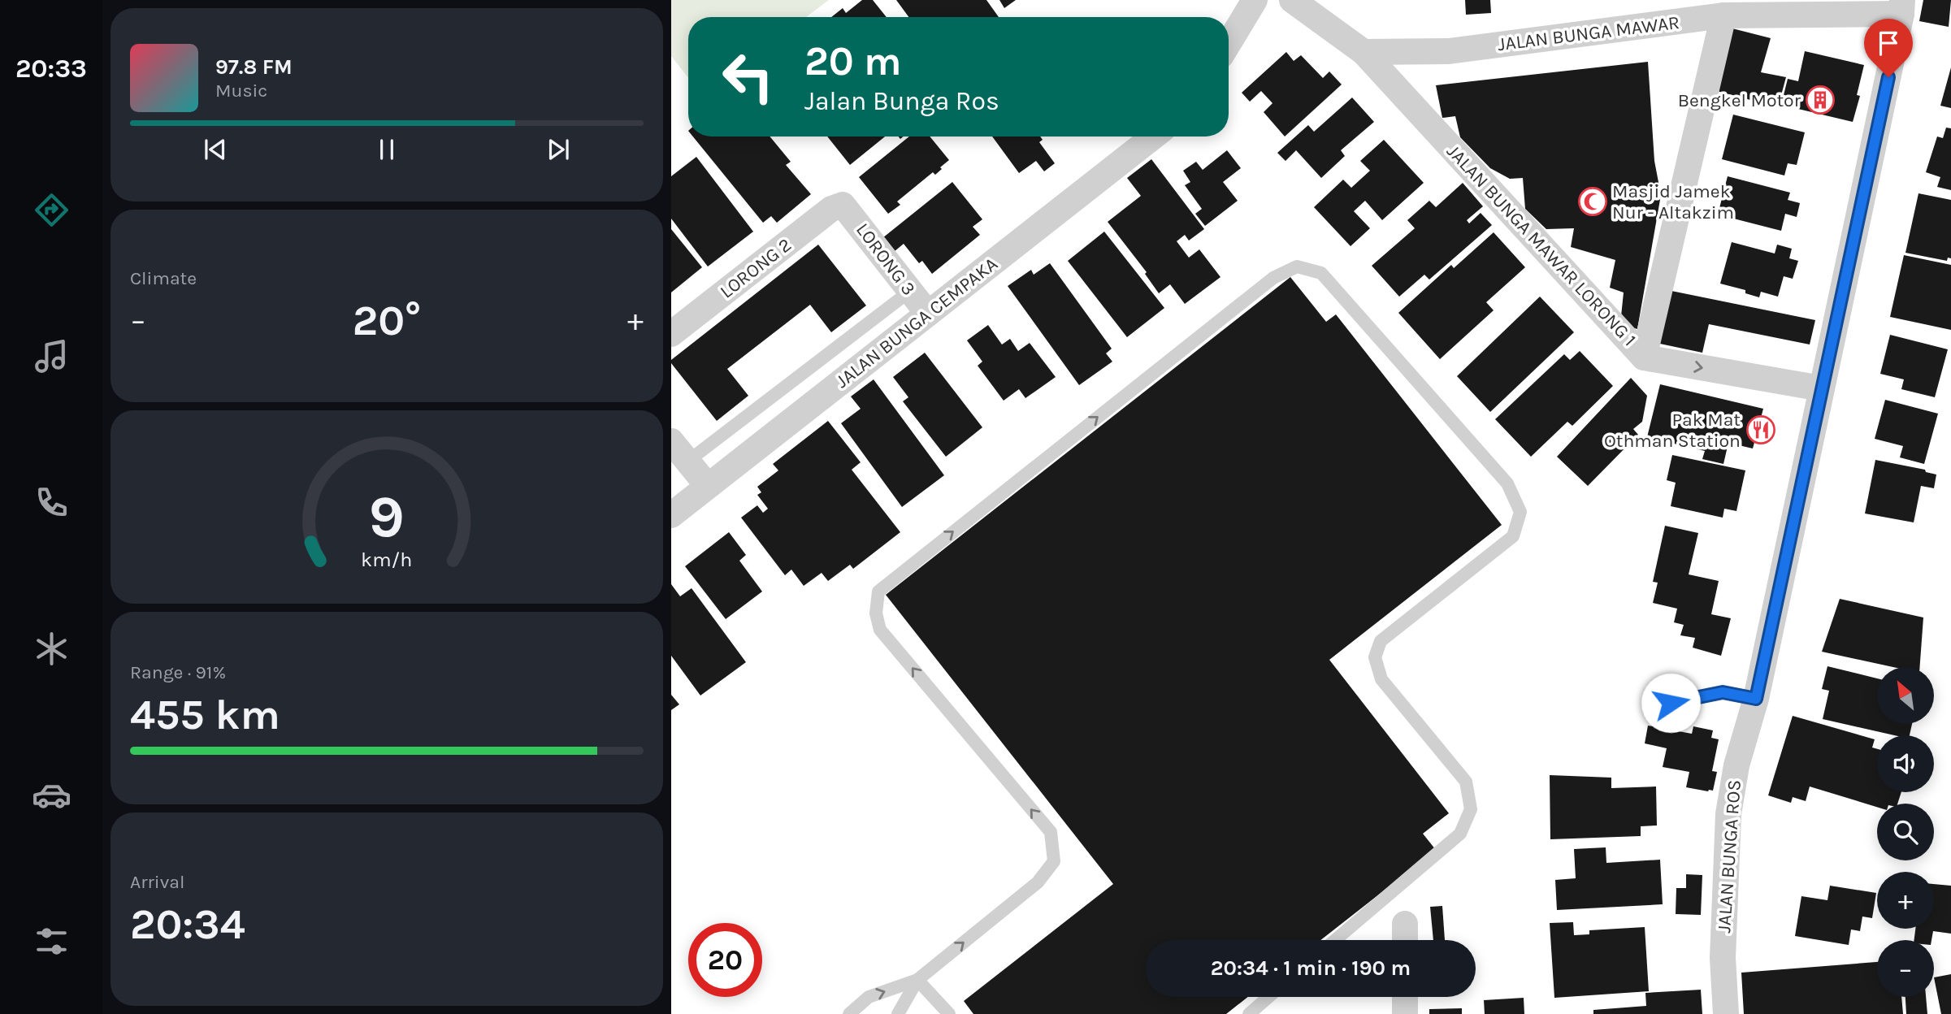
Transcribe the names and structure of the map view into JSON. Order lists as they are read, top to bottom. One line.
{"streets":{"street":["JALAN BUNGA MAWAR","JALAN BUNGA MAWAR LORONG 1","LORONG 3","LORONG 2","JALAN BUNGA CEMPAKA","JALAN BUNGA ROS"]},"crossings":[["JALAN BUNGA MAWAR","JALAN BUNGA MAWAR LORONG 1"],["JALAN BUNGA MAWAR","JALAN BUNGA ROS"],["JALAN BUNGA MAWAR LORONG 1","JALAN BUNGA ROS"],["LORONG 3","LORONG 2"],["LORONG 3","JALAN BUNGA CEMPAKA"]],"places":{"building":["Bengkel Motor"],"mosque":["Masjid Jamek Nur - Altakzim"],"restaurant":["Pak Mat Othman Station"]},"north":"top left","page":{"tabs":"20:33","turn":["20 m","Jalan Bunga Ros"],"song":["97.8 FM","Music"],"tile":["Climate",["Range · 91%","455 km"],["Arrival","20:34"]],"heat":["−","20°","+"],"map_buttons":["+","−"],"limit":"20","trip":"20:34 · 1 min · 190 m","gauge":["9","km/h"]}}
